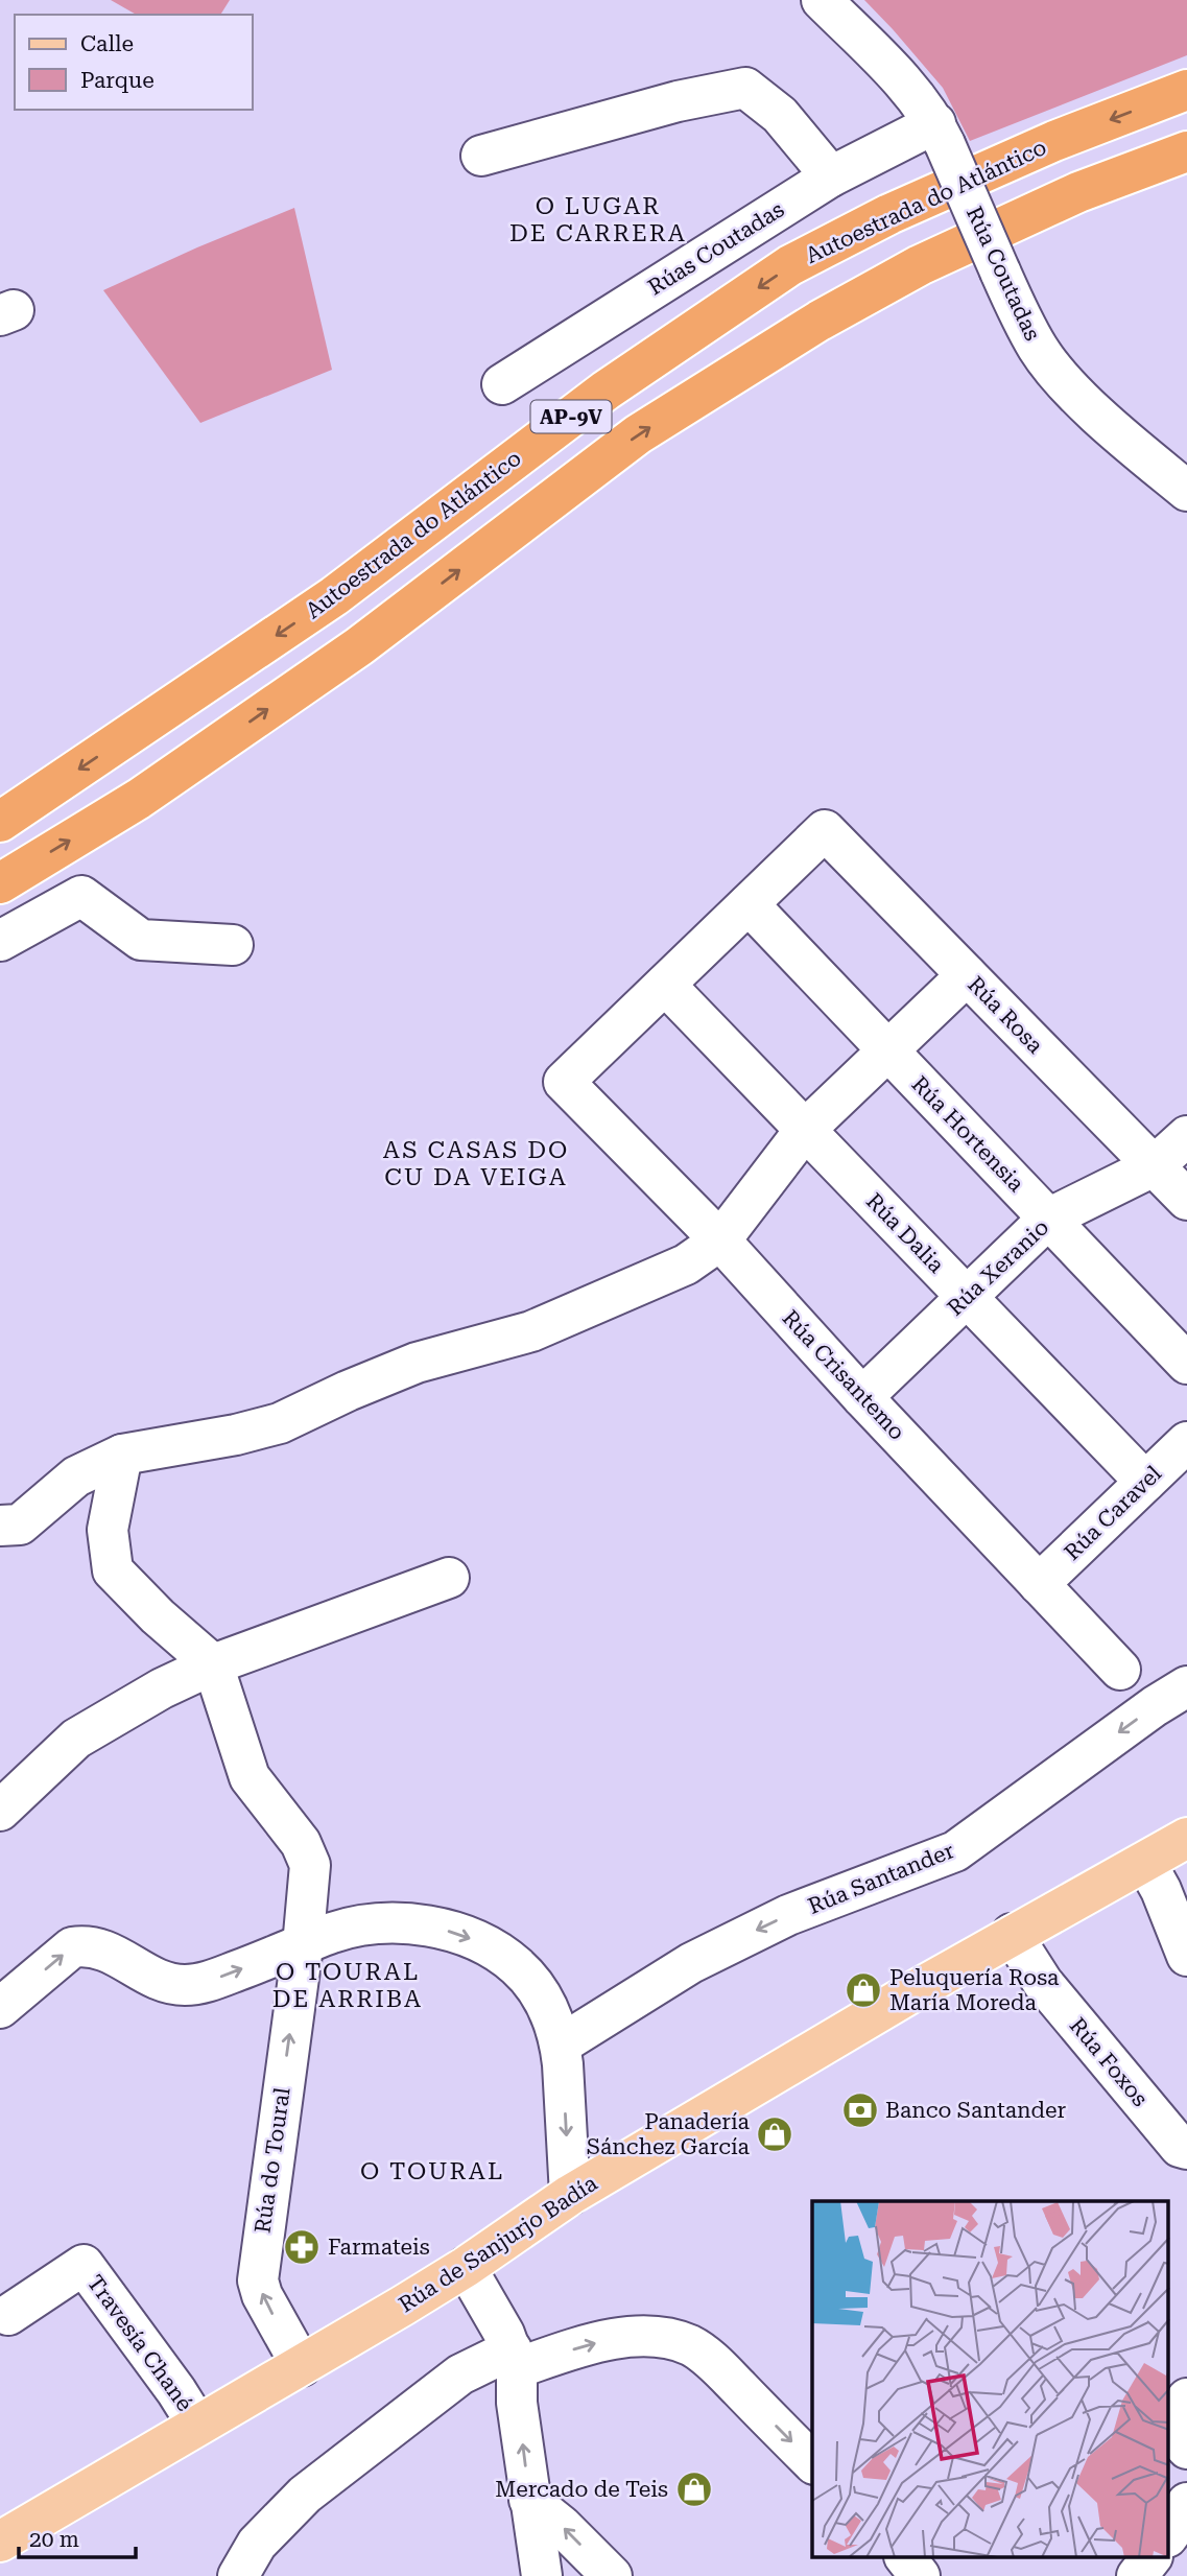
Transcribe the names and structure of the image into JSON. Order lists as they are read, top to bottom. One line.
{"streets":{"highway":["Autoestrada do Atlántico","AP-9V"],"main road":["Rúa de Sanjurjo Badía"],"street":["Rúas Coutadas","Rúa Coutadas","Rúa Rosa","Rúa Hortensia","Rúa Dalia","Rúa Xeranio","Rúa Crisantemo","Rúa Caravel","Rúa Santander","Rúa Foxos","Rúa do Toural","Travesía Chané"]},"crossings":[["Rúas Coutadas","Rúa Coutadas"],["Rúa Rosa","Rúa Hortensia"],["Rúa Rosa","Rúa Xeranio"],["Rúa Hortensia","Rúa Xeranio"],["Rúa Dalia","Rúa Xeranio"],["Rúa Dalia","Rúa Crisantemo"],["Rúa Dalia","Rúa Caravel"],["Rúa Xeranio","Rúa Crisantemo"],["Rúa Crisantemo","Rúa Caravel"],["Rúa Foxos","Rúa de Sanjurjo Badía"],["Rúa do Toural","Rúa de Sanjurjo Badía"],["Rúa de Sanjurjo Badía","Travesía Chané"]],"one_way":["Rúa Santander"],"districts":["O LUGAR DE CARRERA","AS CASAS DO CU DA VEIGA","O TOURAL DE ARRIBA","O TOURAL"],"places":{"shop":["Peluquería Rosa María Moreda","Panadería Sánchez García","Mercado de Teis"],"bank":["Banco Santander"],"pharmacy":["Farmateis"]},"legend":["Calle","Parque"],"scale_bar":"20 m"}
